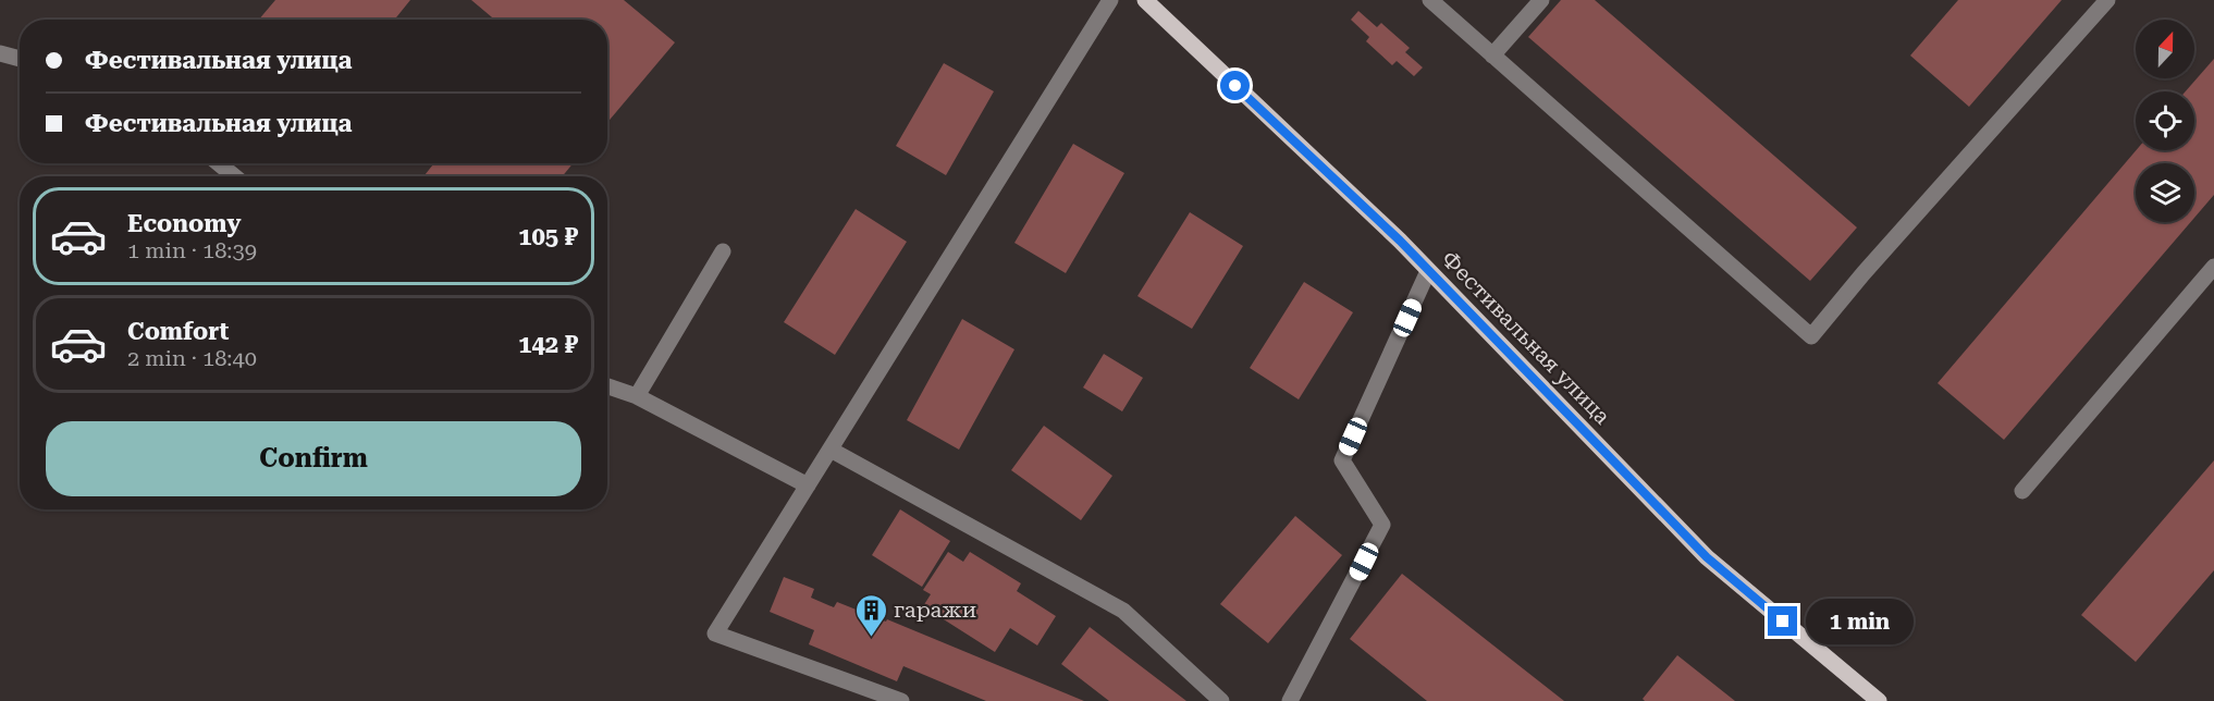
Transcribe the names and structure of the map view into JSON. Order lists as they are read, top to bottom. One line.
{"streets":{"main road":["Фестивальная улица"]},"places":{"building":["гаражи"]},"north":"top","page":{"banner":["Фестивальная улица","Фестивальная улица"],"list":[{"name":"Economy","note":"1 min · 18:39","value":"105 ₽"},{"name":"Comfort","note":"2 min · 18:40","value":"142 ₽"}],"buttons":"Confirm","bubble":"1 min"}}
